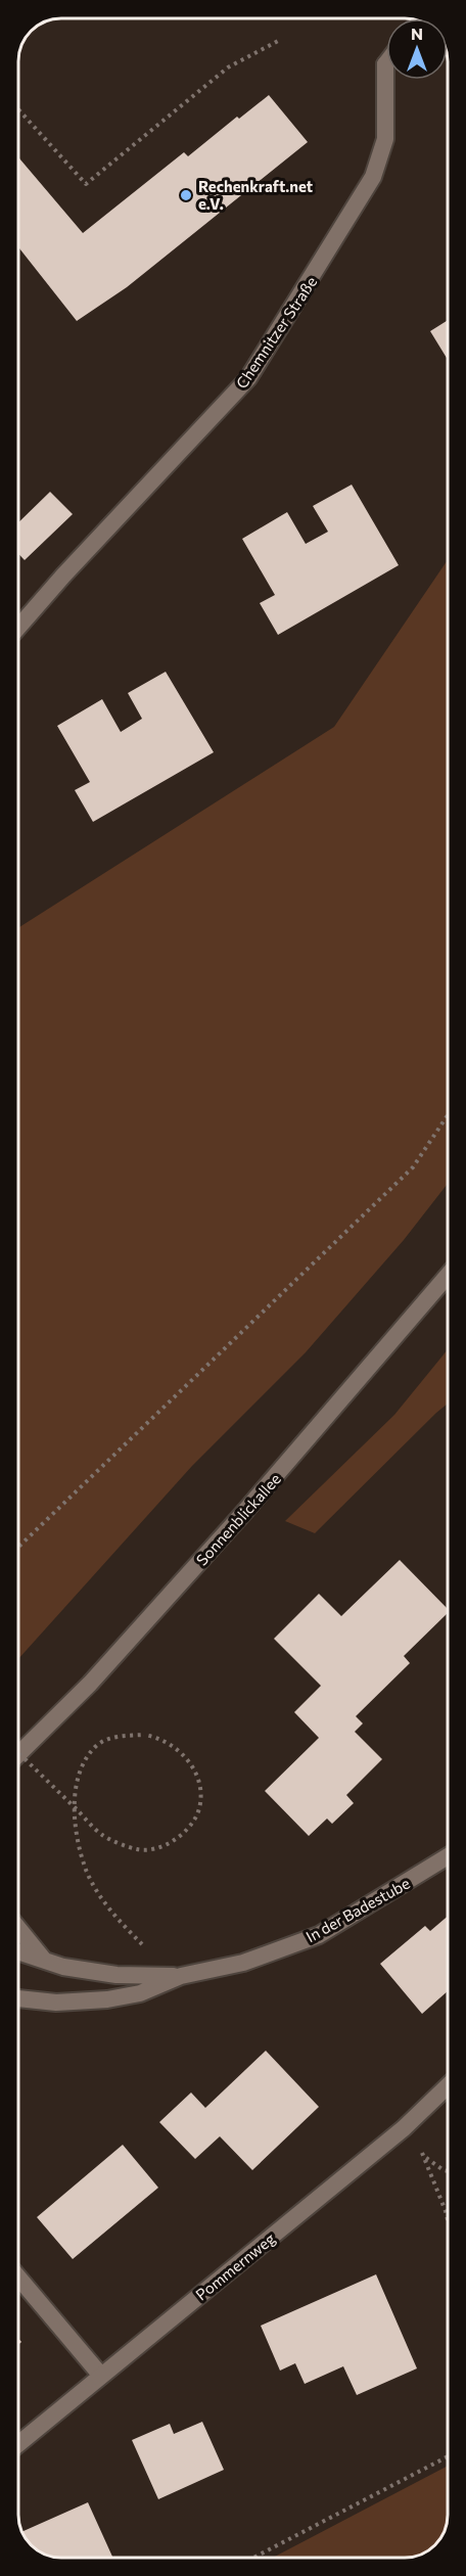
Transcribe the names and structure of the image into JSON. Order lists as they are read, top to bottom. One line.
{"streets":{"street":["Chemnitzer Straße","Sonnenblickallee","In der Badestube","Pommernweg"]},"places":["Rechenkraft.net e.V."],"north":"top"}
